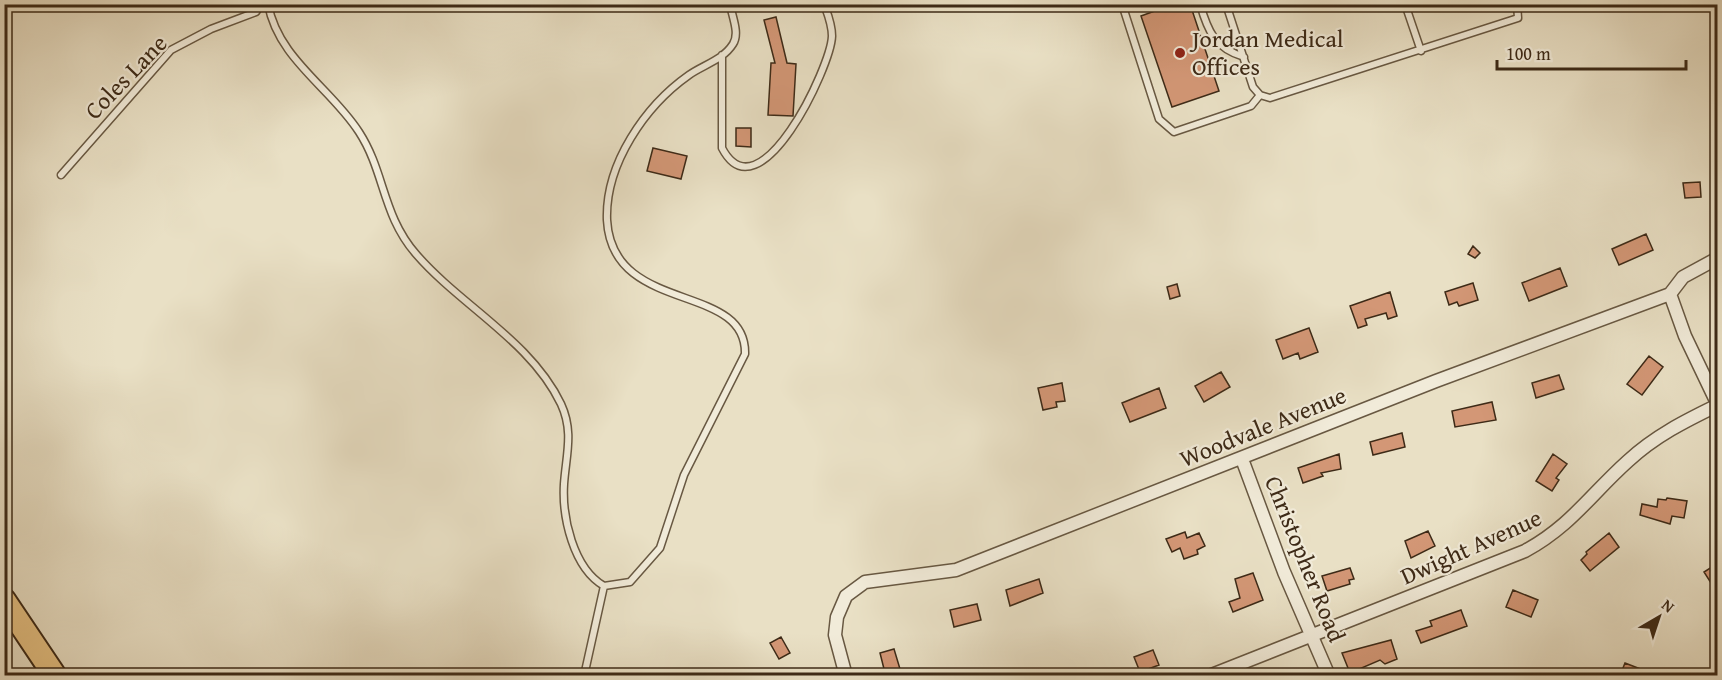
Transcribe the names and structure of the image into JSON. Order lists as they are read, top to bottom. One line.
{"streets":{"street":["Woodvale Avenue","Dwight Avenue","Christopher Road"],"lane":["Coles Lane"]},"crossings":[["Woodvale Avenue","Christopher Road"],["Dwight Avenue","Christopher Road"]],"places":["Jordan Medical Offices"],"scale_bar":"100 m","north":"top right"}
